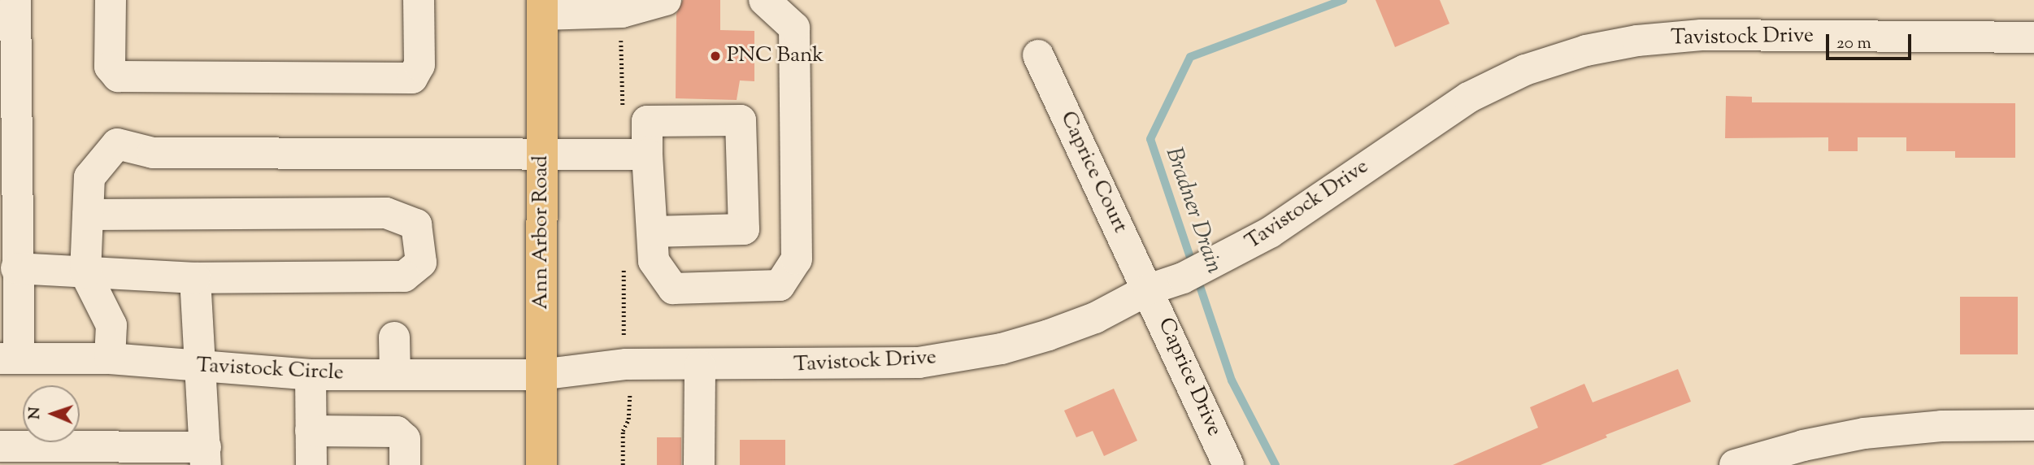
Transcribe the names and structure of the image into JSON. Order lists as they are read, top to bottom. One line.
{"streets":{"main road":["Ann Arbor Road"],"street":["Tavistock Drive","Caprice Court","Tavistock Circle","Caprice Drive"]},"crossings":[["Tavistock Drive","Caprice Court"],["Tavistock Drive","Ann Arbor Road"],["Tavistock Drive","Tavistock Circle"],["Tavistock Drive","Caprice Drive"],["Caprice Court","Caprice Drive"],["Ann Arbor Road","Tavistock Circle"]],"water":["Bradner Drain"],"places":["PNC Bank"],"scale_bar":"20 m","north":"left"}
